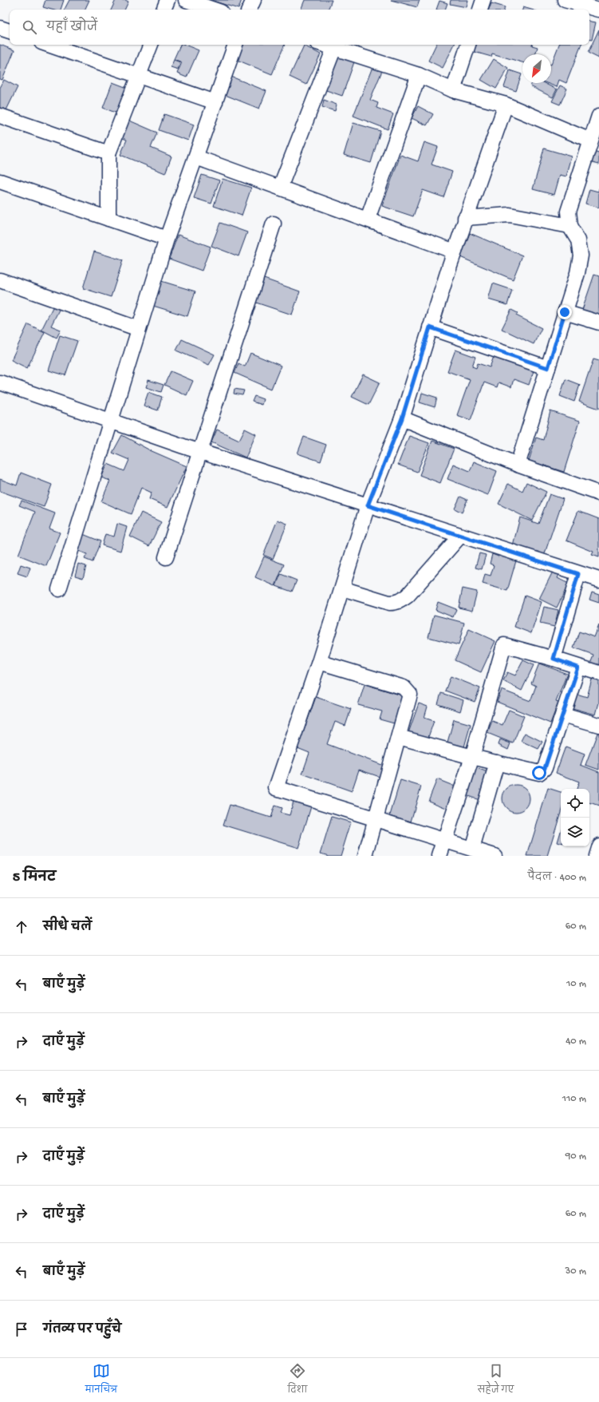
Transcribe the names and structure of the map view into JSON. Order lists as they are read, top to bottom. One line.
{"north":"bottom left","page":{"search":"यहाँ खोजें","heading":["5 मिनट","पैदल · 400 m"],"list":[["सीधे चलें","60 m"],["बाएँ मुड़ें","10 m"],["दाएँ मुड़ें","40 m"],["बाएँ मुड़ें","110 m"],["दाएँ मुड़ें","90 m"],["दाएँ मुड़ें","60 m"],["बाएँ मुड़ें","30 m"],"गंतव्य पर पहुँचे"],"nav":["मानचित्र","दिशा","सहेजे गए"]}}
